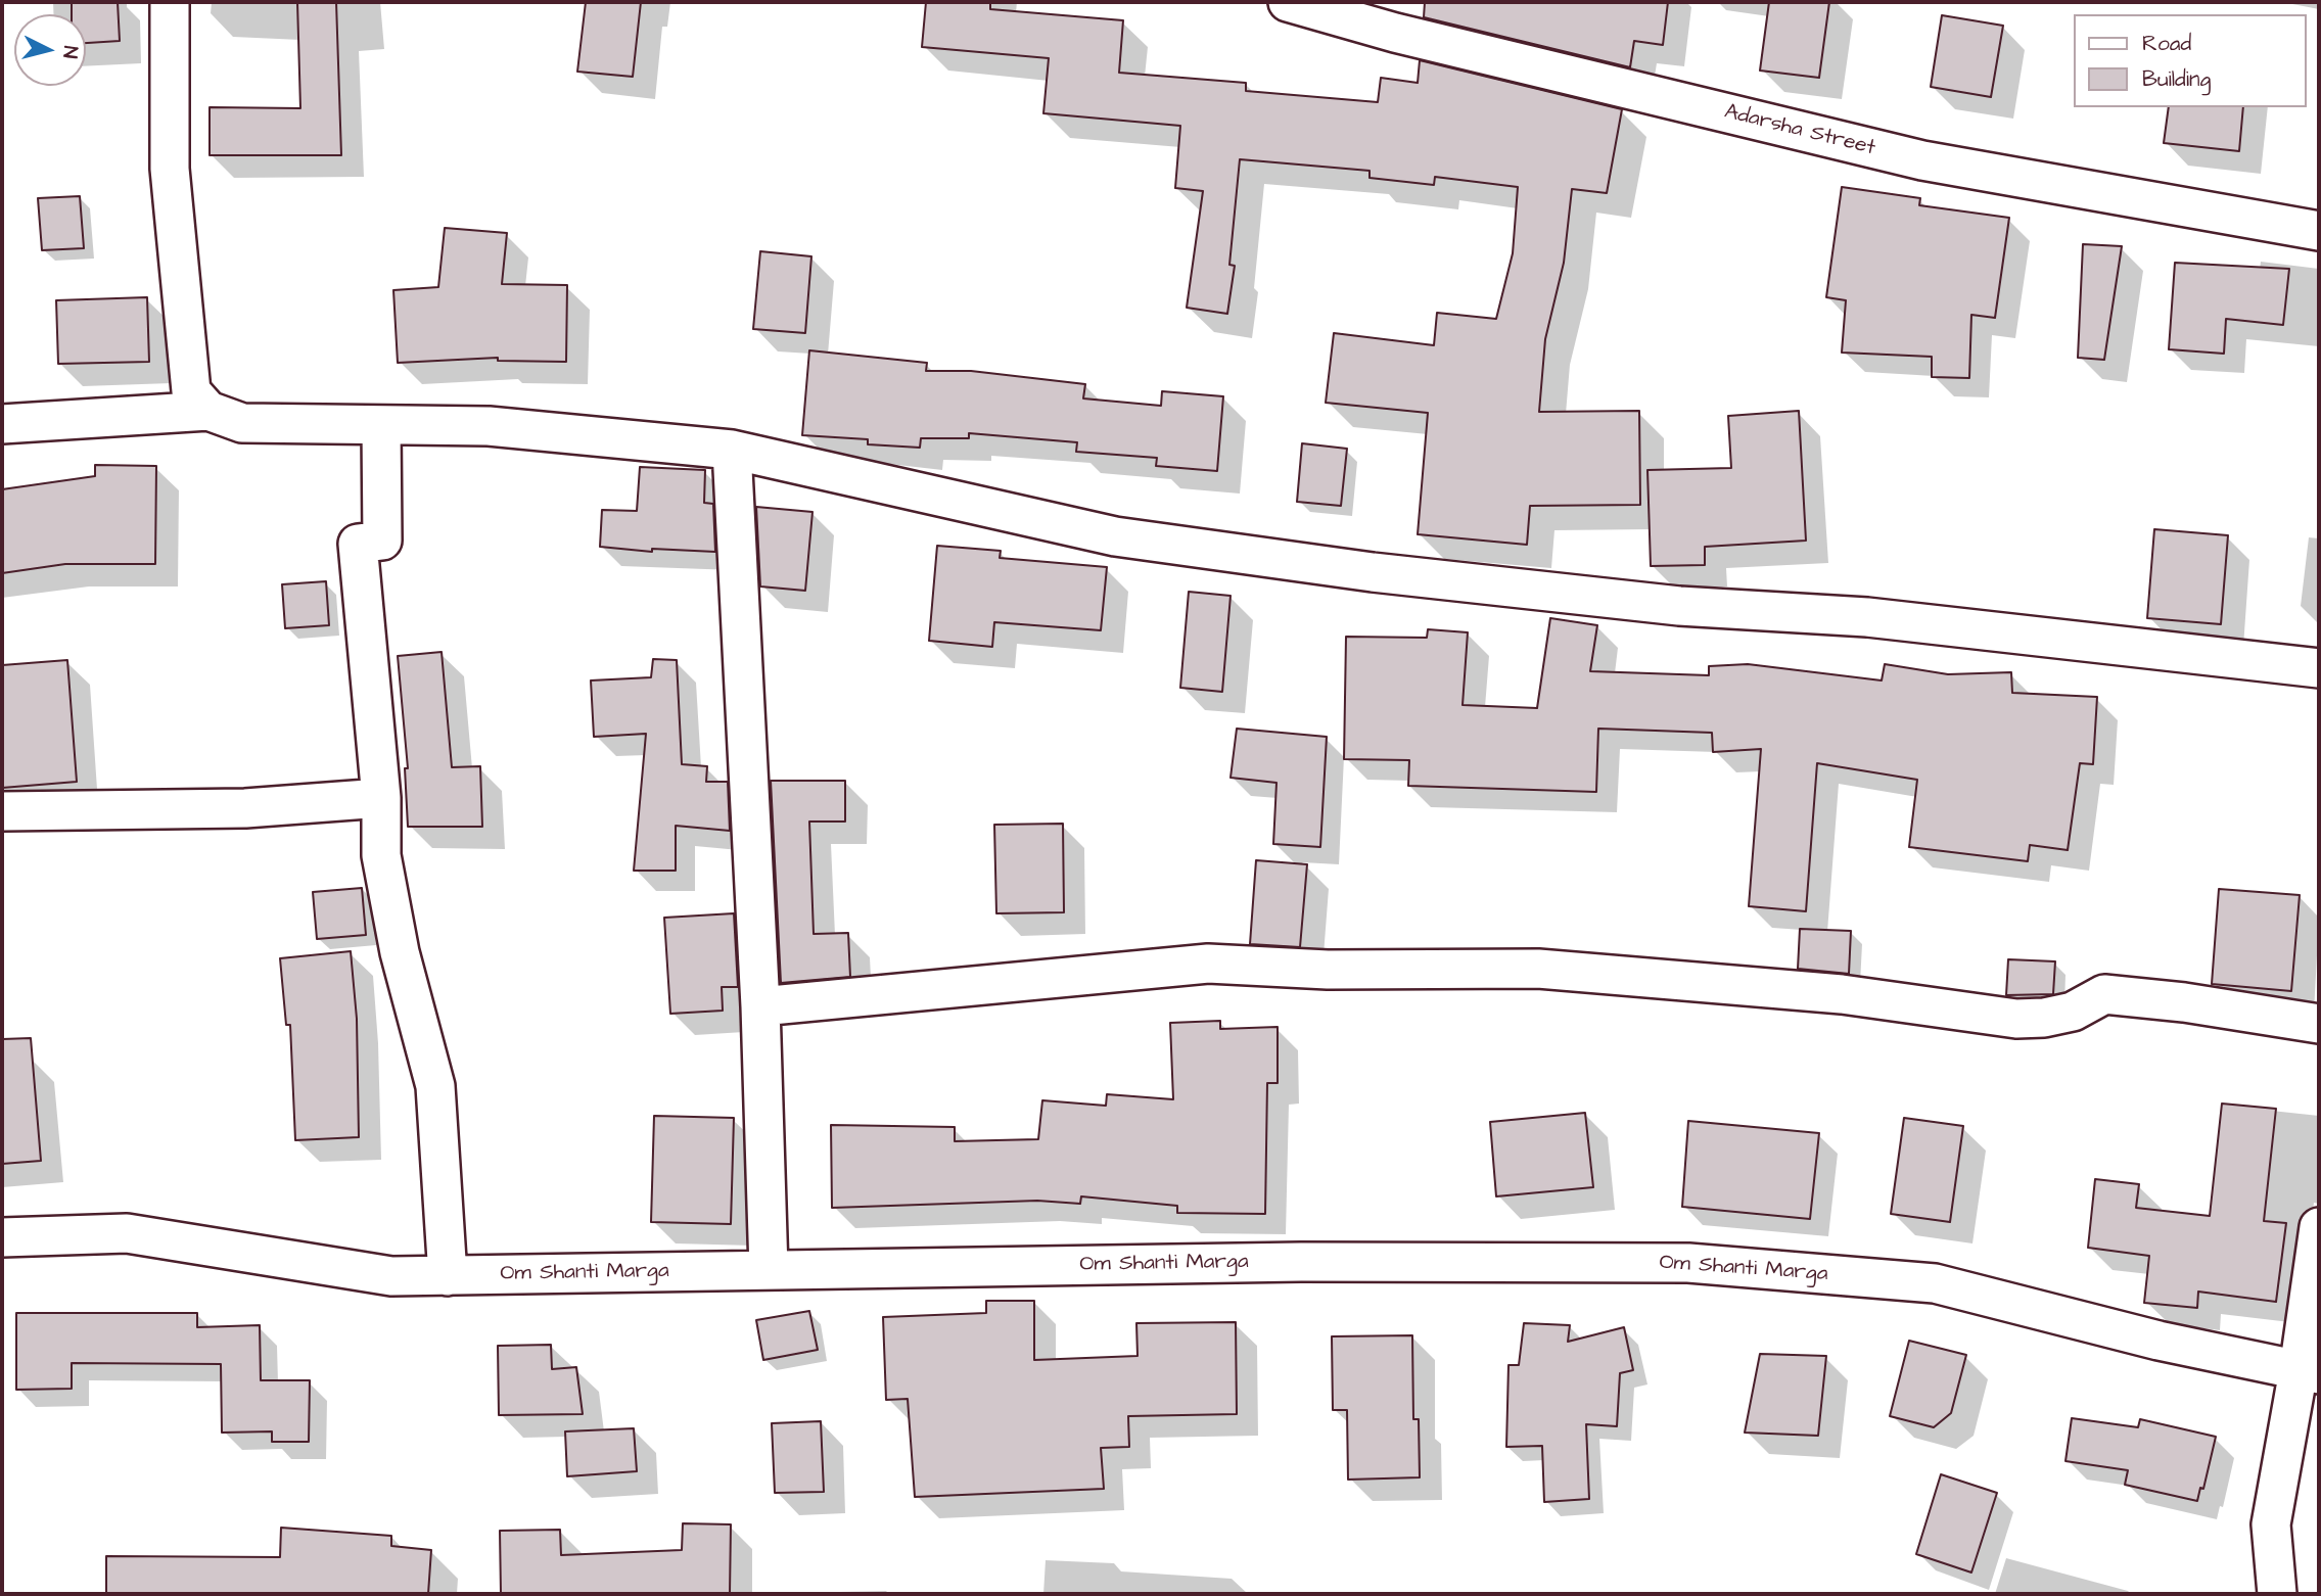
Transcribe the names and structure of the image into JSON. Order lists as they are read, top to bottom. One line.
{"streets":{"street":["Adarsha Street","Om Shanti Marga"]},"legend":["Road","Building"],"north":"right"}
